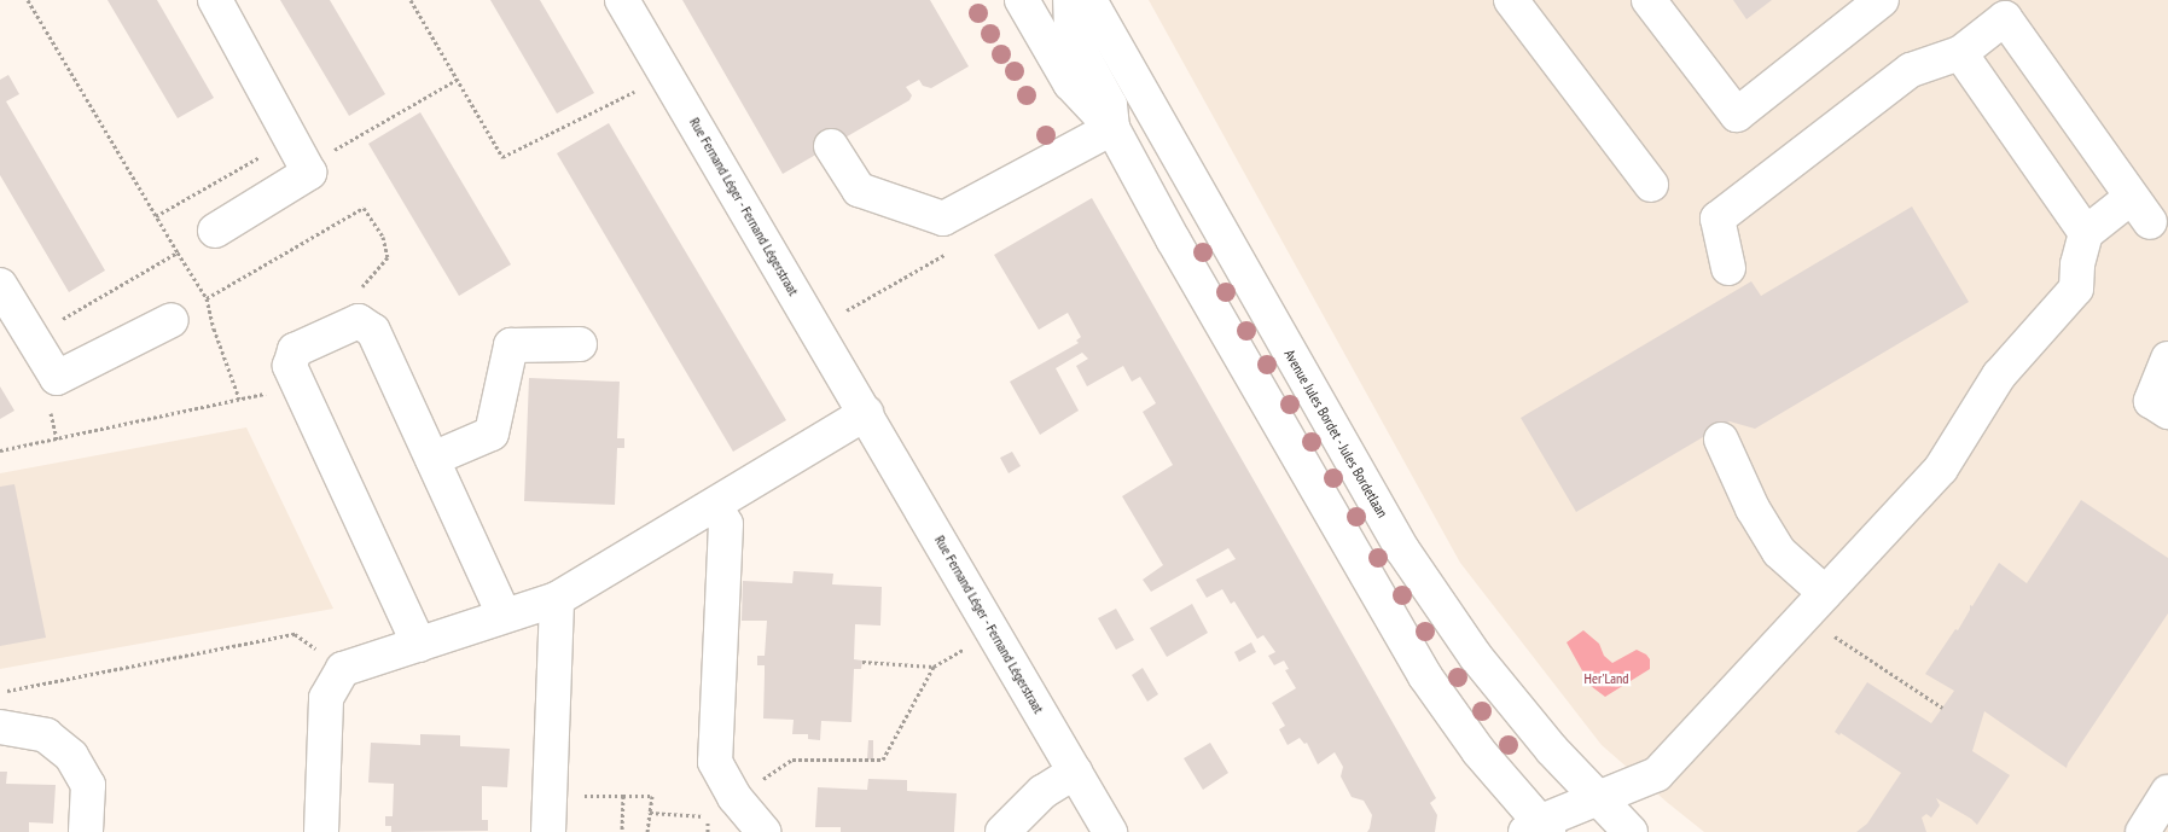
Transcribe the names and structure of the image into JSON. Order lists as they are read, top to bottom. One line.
{"streets":{"street":["Rue Fernand Léger - Fernand Légerstraat","Avenue Jules Bordet - Jules Bordetlaan"]},"parks":["Her'Land"]}
